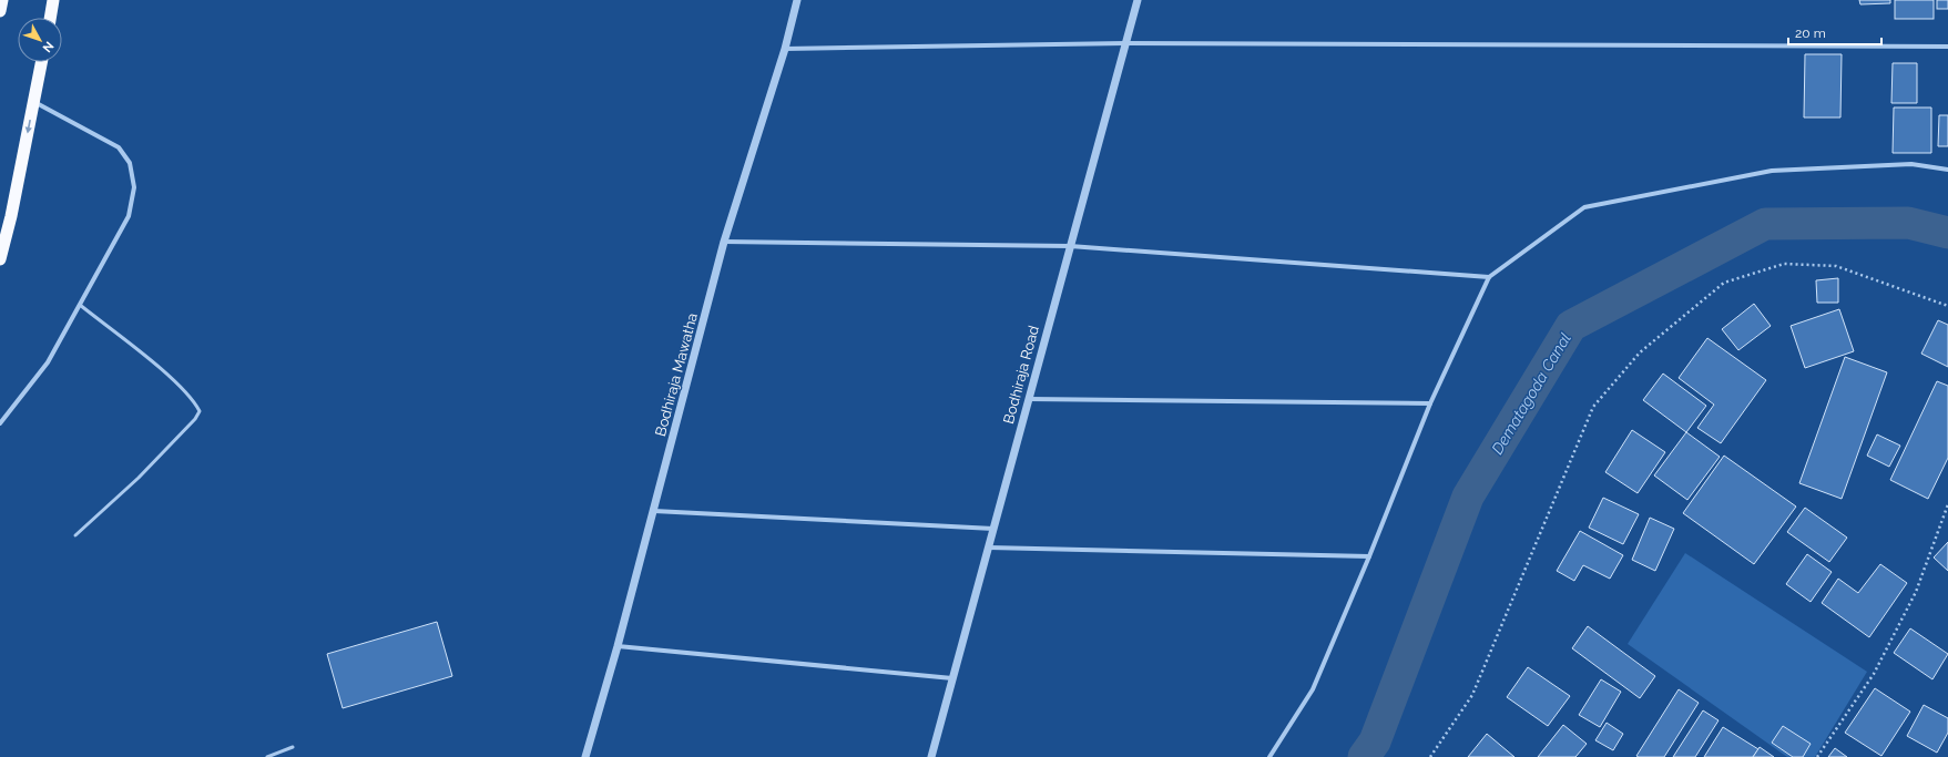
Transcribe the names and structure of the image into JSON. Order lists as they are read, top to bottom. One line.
{"streets":{"street":["Bodhiraja Mawatha","Bodhiraja Road"]},"water":["Dematagoda Canal"],"scale_bar":"20 m","north":"bottom right"}
